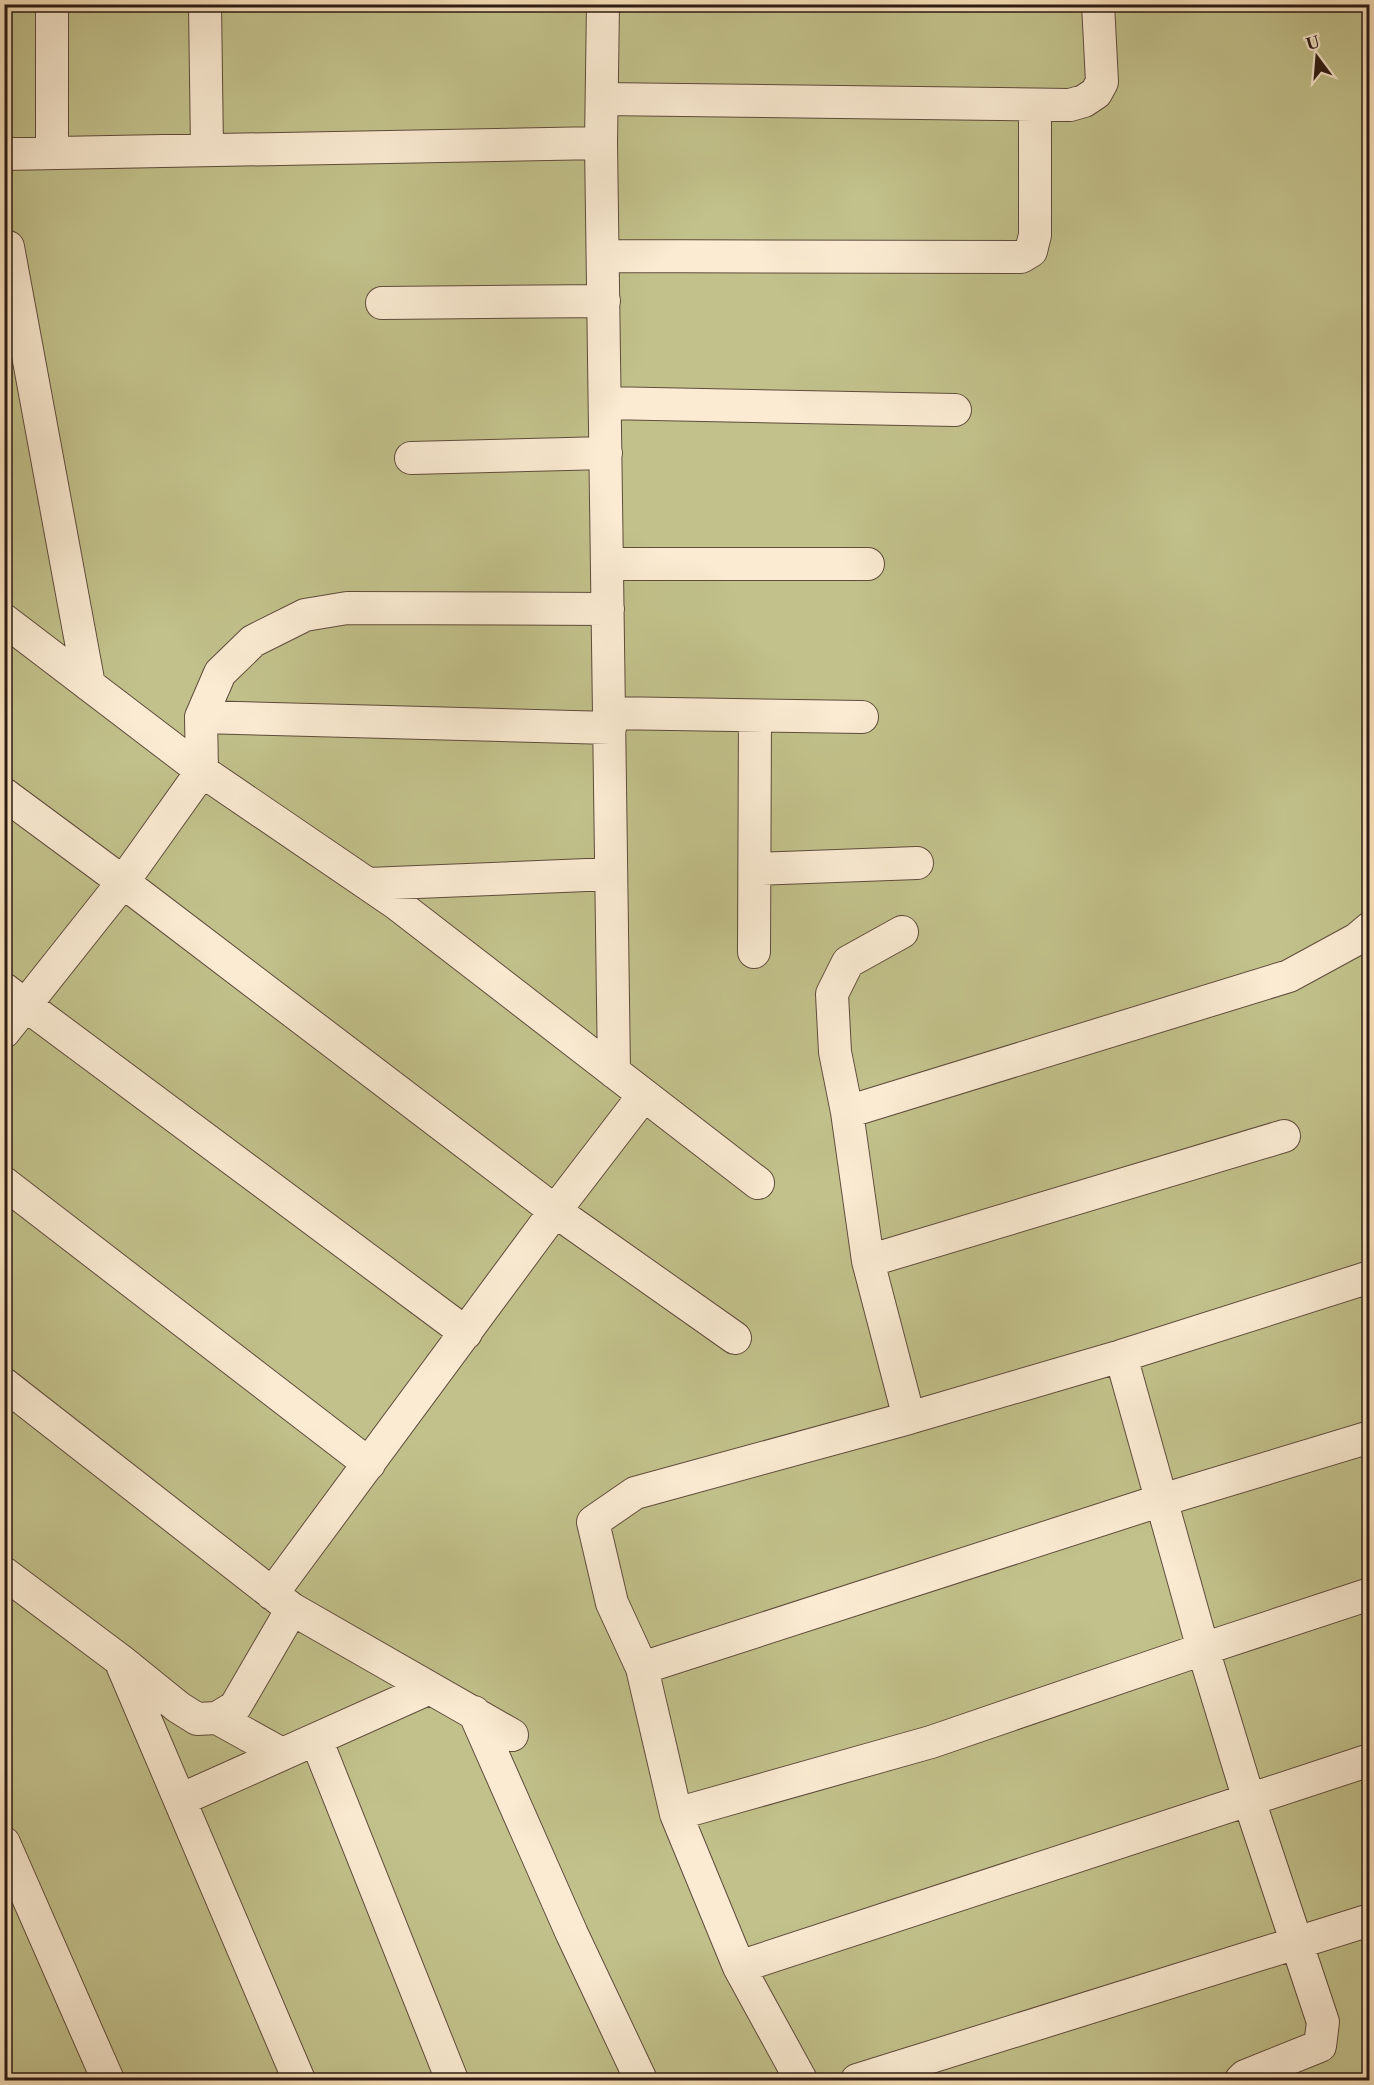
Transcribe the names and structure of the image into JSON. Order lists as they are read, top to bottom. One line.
{"north":"top"}
